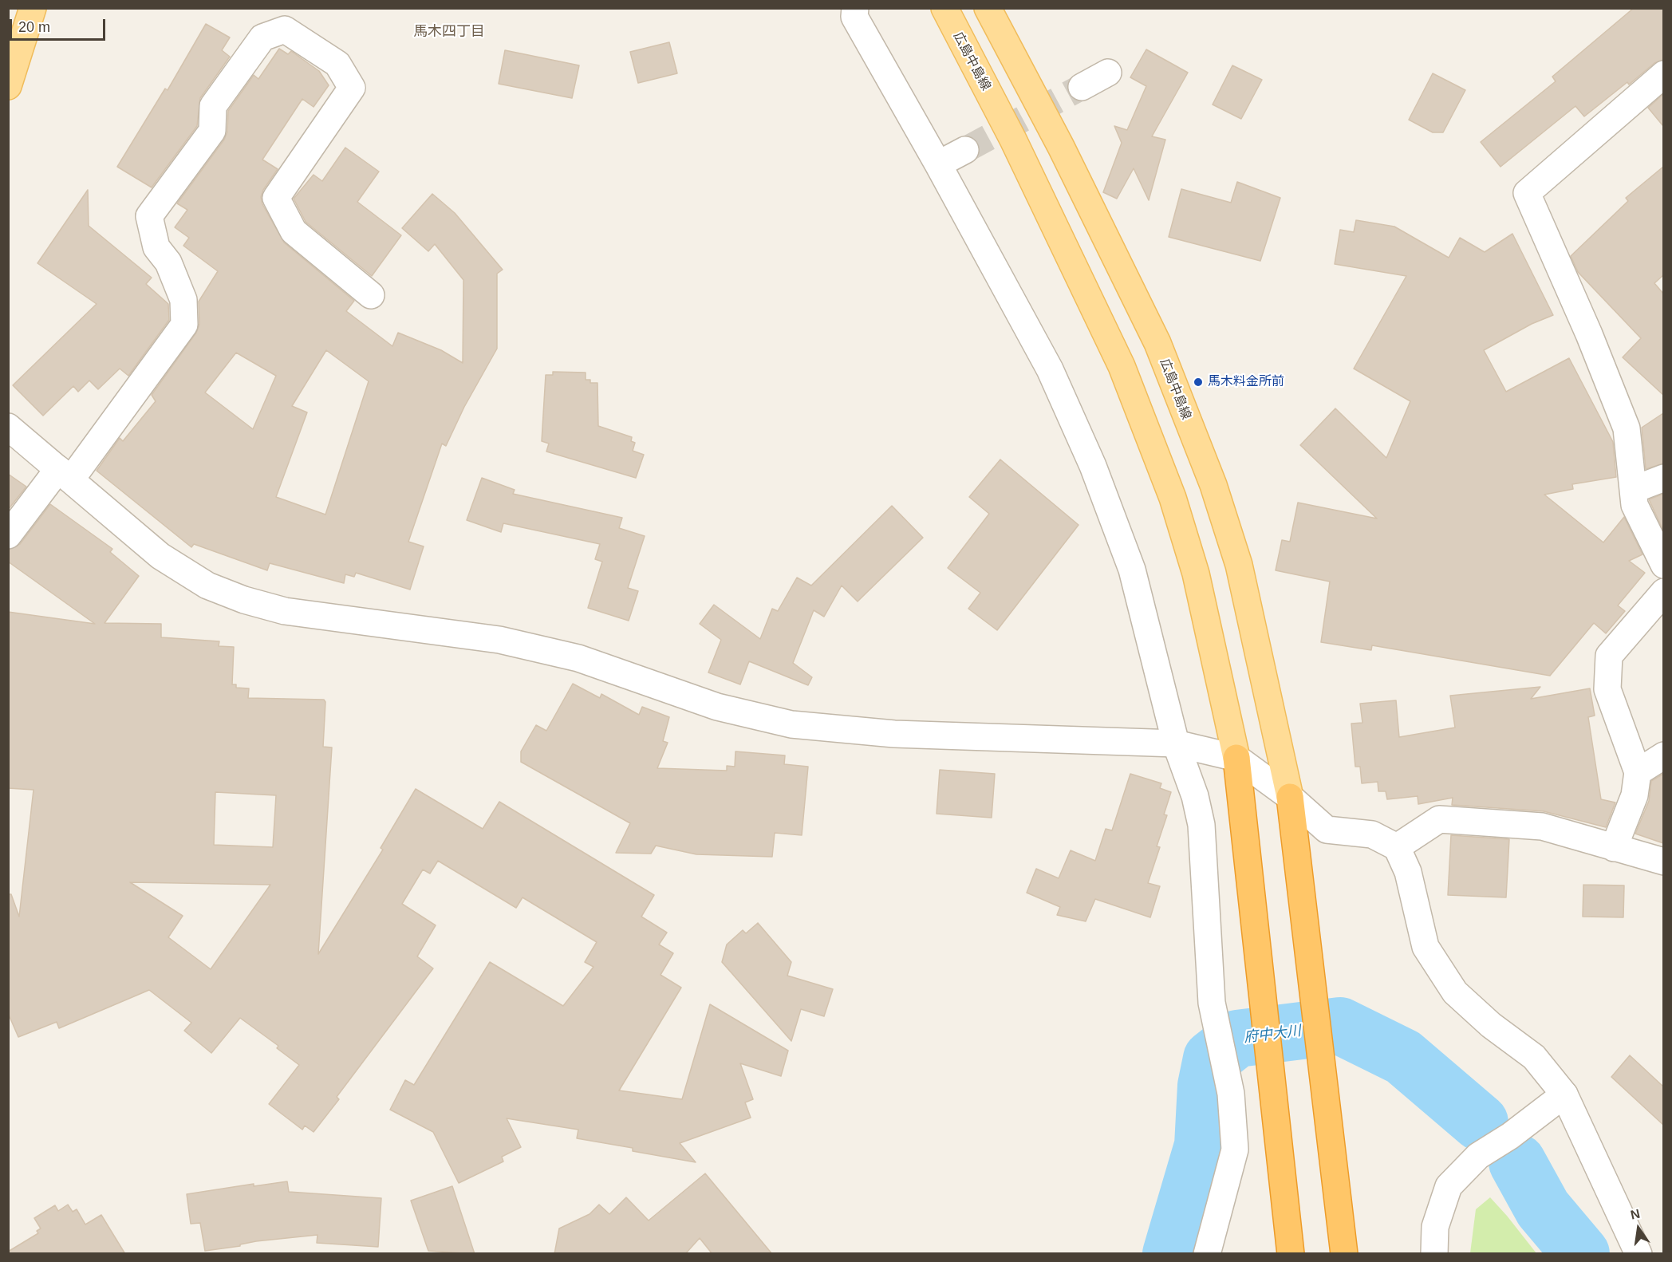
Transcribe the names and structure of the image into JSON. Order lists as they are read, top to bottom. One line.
{"streets":{"main road":["広島中島線"]},"districts":["馬木四丁目"],"water":["府中大川"],"places":["馬木料金所前"],"scale_bar":"20 m","north":"top"}
